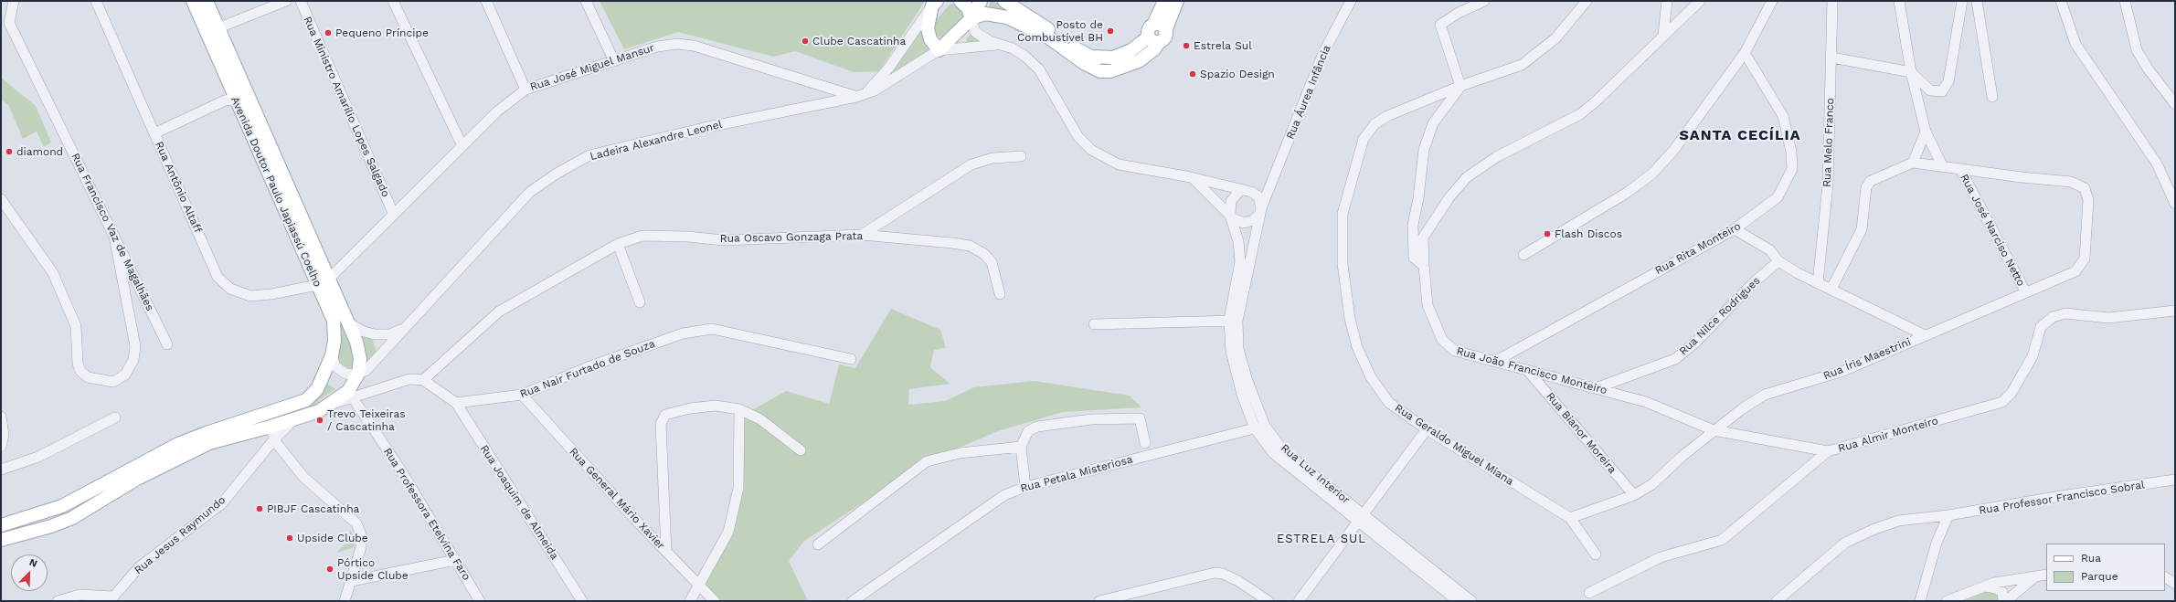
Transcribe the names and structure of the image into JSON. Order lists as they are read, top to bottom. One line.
{"streets":{"main road":["Ladeira Alexandre Leonel","Avenida Doutor Paulo Japiassú Coelho"],"street":["Rua José Miguel Mansur","Rua Áurea Infância","Rua Ministro Amarílio Lopes Salgado","Rua Melo Franco","Rua Antônio Altaff","Rua José Narciso Netto","Rua Francisco Vaz de Magalhães","Rua Oscavo Gonzaga Prata","Rua Rita Monteiro","Rua Nilce Rodrigues","Rua Íris Maestrini","Rua Nair Furtado de Souza","Rua João Francisco Monteiro","Rua Bianor Moreira","Rua Almir Monteiro","Rua Geraldo Miguel Miana","Rua Petala Misteriosa","Rua Luz Interior","Rua Professor Francisco Sobral","Rua General Mário Xavier","Rua Joaquim de Almeida","Rua Professora Etelvina Faro","Rua Jesus Raymundo"]},"crossings":[["Rua José Miguel Mansur","Rua Ministro Amarílio Lopes Salgado"],["Rua José Miguel Mansur","Ladeira Alexandre Leonel"],["Rua José Miguel Mansur","Rua Antônio Altaff"],["Rua José Miguel Mansur","Avenida Doutor Paulo Japiassú Coelho"],["Rua Áurea Infância","Rua Luz Interior"],["Ladeira Alexandre Leonel","Avenida Doutor Paulo Japiassú Coelho"],["Rua Antônio Altaff","Avenida Doutor Paulo Japiassú Coelho"],["Rua José Narciso Netto","Rua Íris Maestrini"],["Rua Rita Monteiro","Rua João Francisco Monteiro"],["Rua Nilce Rodrigues","Rua João Francisco Monteiro"],["Rua Íris Maestrini","Rua João Francisco Monteiro"],["Rua Íris Maestrini","Rua Bianor Moreira"],["Rua Íris Maestrini","Rua Geraldo Miguel Miana"],["Rua Nair Furtado de Souza","Rua General Mário Xavier"],["Rua Nair Furtado de Souza","Rua Joaquim de Almeida"],["Rua João Francisco Monteiro","Rua Bianor Moreira"],["Rua João Francisco Monteiro","Rua Almir Monteiro"],["Rua Petala Misteriosa","Rua Luz Interior"]],"districts":["SANTA CECÍLIA","ESTRELA SUL"],"places":["Posto de Combustível BH","Pequeno Príncipe","Clube Cascatinha","Estrela Sul","Spazio Design","diamond","Flash Discos","Trevo Teixeiras / Cascatinha","PIBJF Cascatinha","Upside Clube","Pórtico Upside Clube"],"legend":["Rua","Parque"],"north":"top right"}
